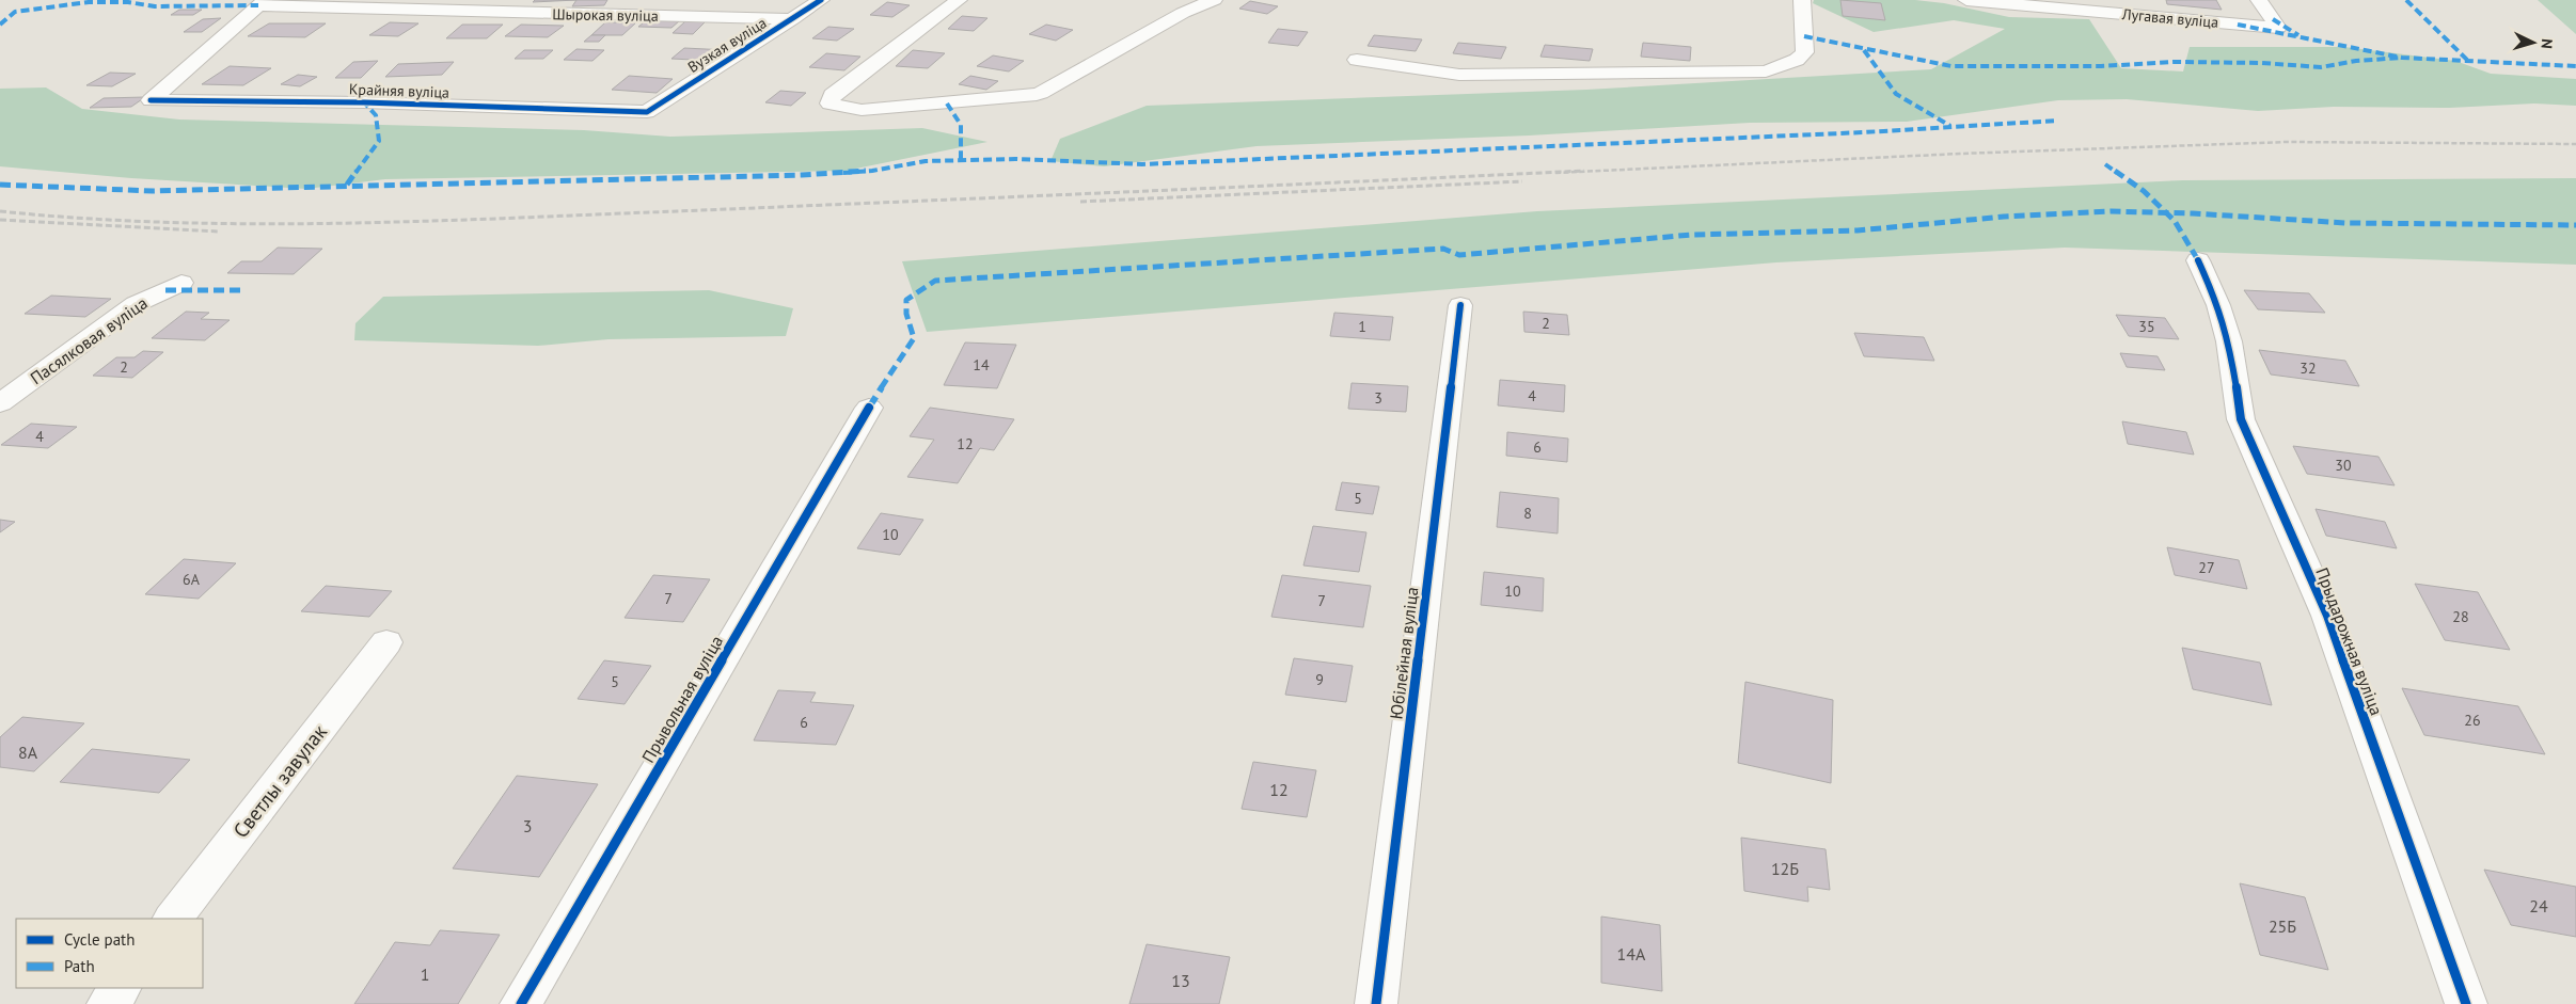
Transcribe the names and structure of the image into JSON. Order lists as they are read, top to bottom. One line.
{"streets":{"street":["Шырокая вуліца","Лугавая вуліца","Вузкая вуліца","Крайняя вуліца","Пасялковая вуліца","Прыдарожная вуліца","Юбілейная вуліца","Прывольная вуліца","Светлы завулак"]},"crossings":[["Шырокая вуліца","Вузкая вуліца"],["Шырокая вуліца","Крайняя вуліца"],["Вузкая вуліца","Крайняя вуліца"]],"house_numbers":["2","1","35","14","2","32","4","3","4","12","6","30","5","8","10","27","6А","10","7","7","28","9","5","26","6","8А","12","3","12Б","24","25Б","14А","1","13"],"legend":["Cycle path","Path"],"north":"right"}
